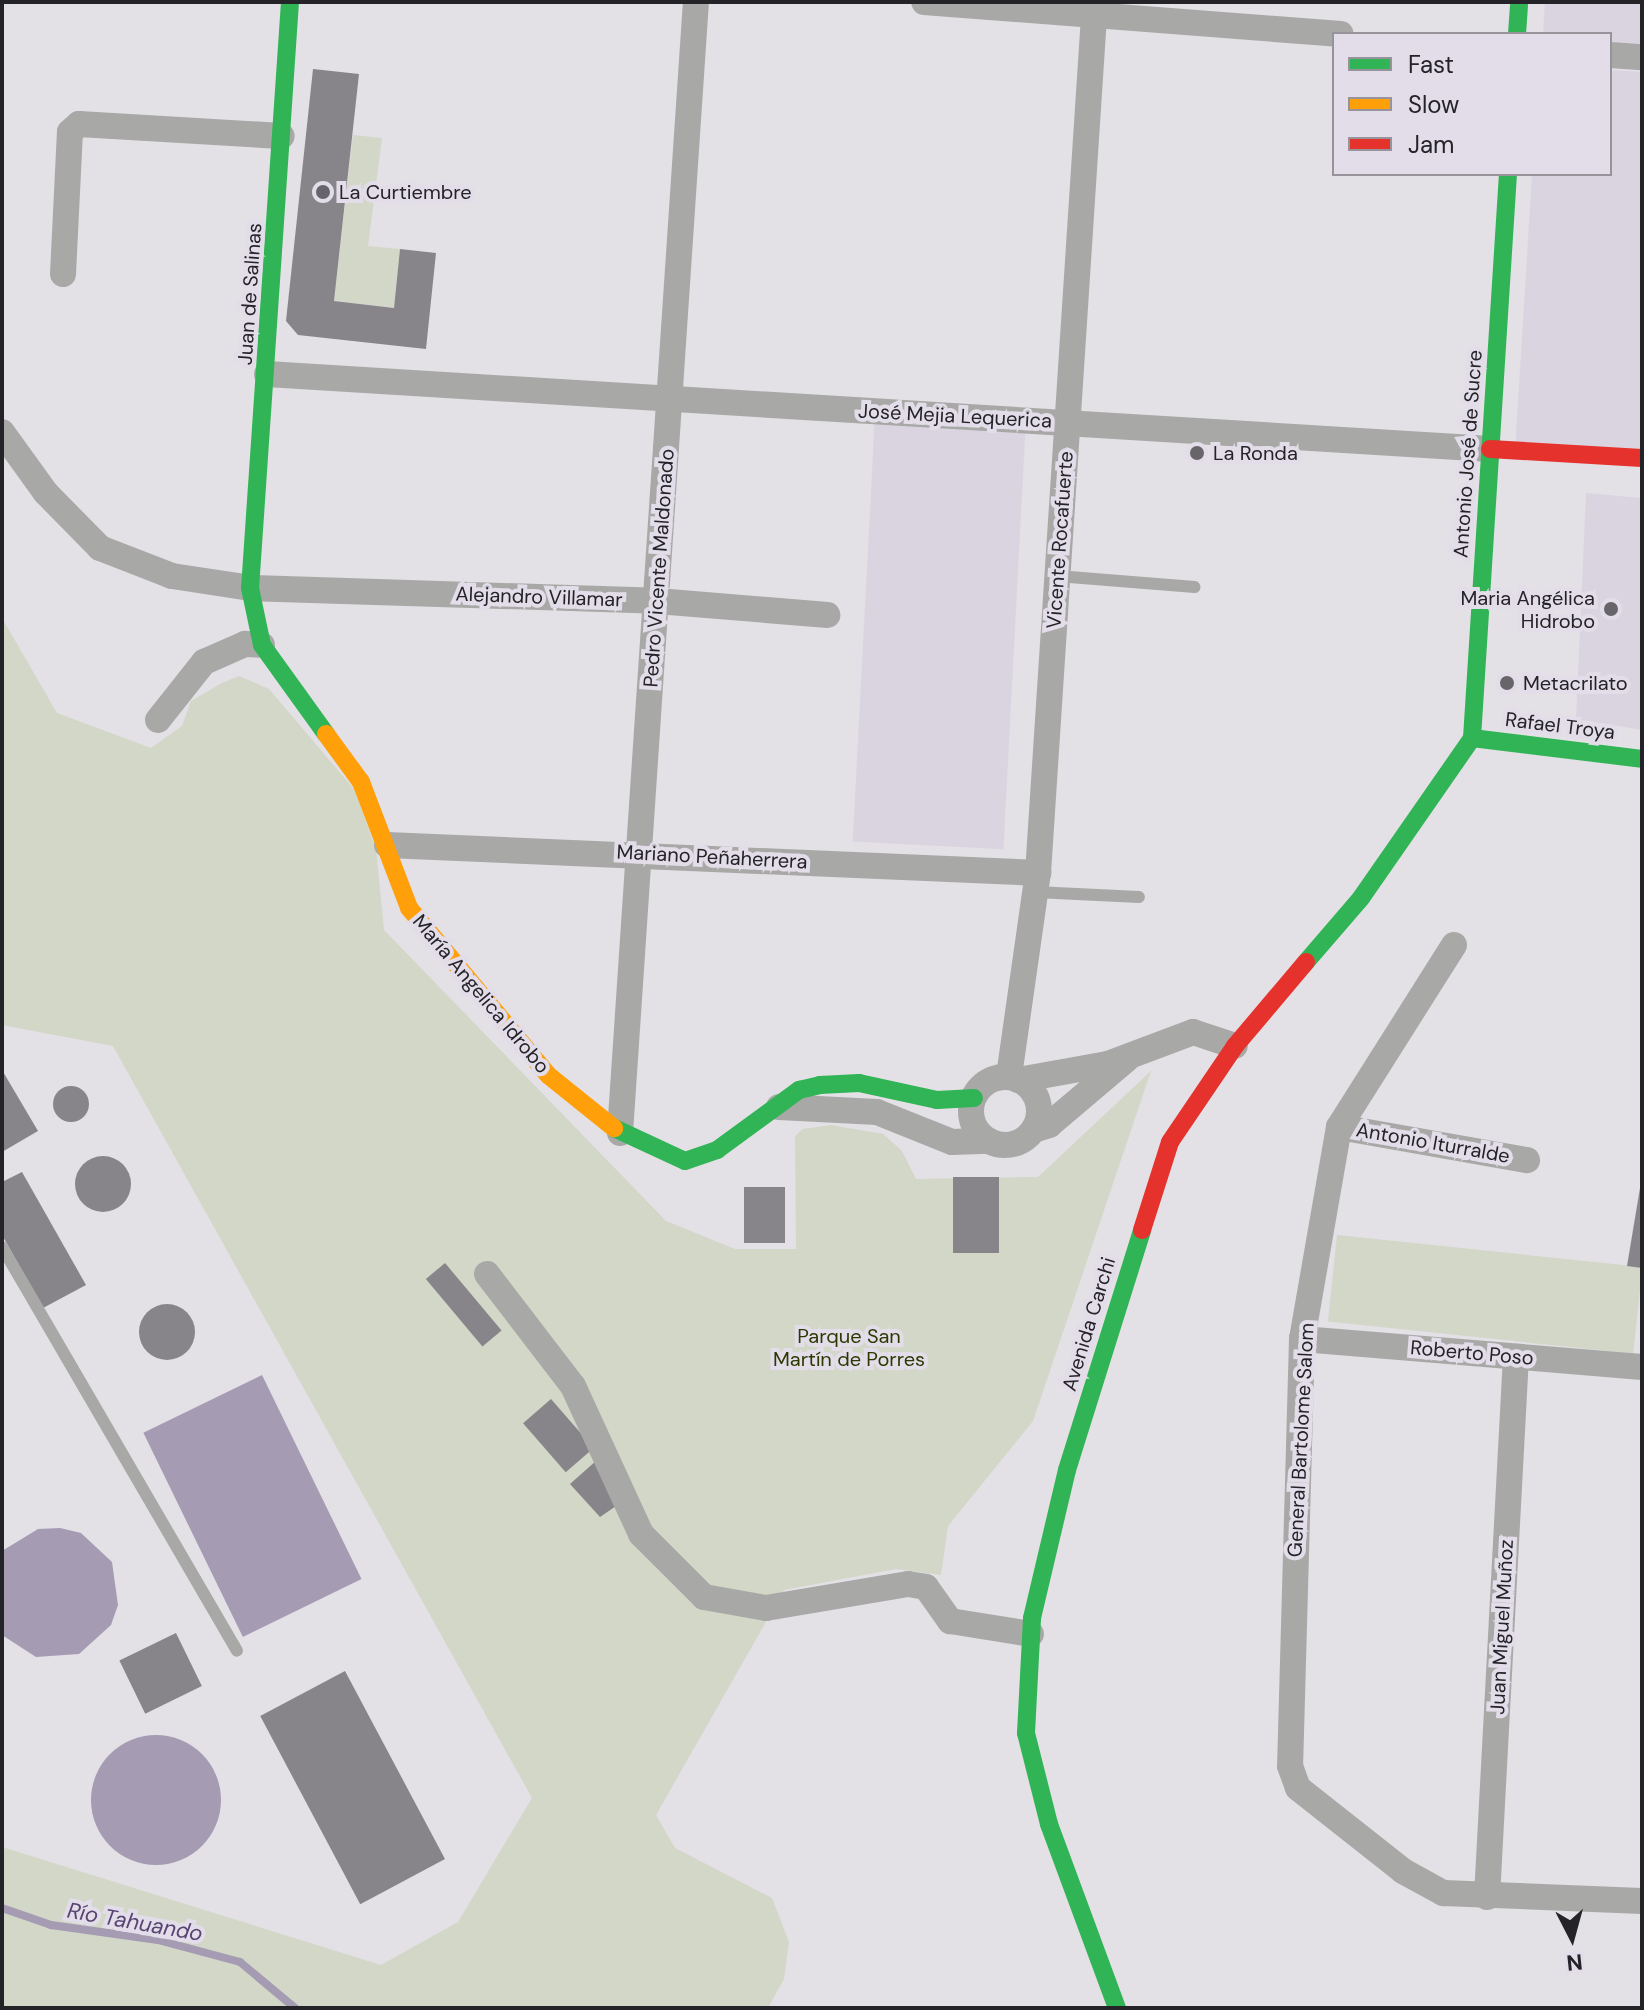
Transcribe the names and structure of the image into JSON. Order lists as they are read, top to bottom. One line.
{"streets":{"street":["Juan de Salinas","José Mejia Lequerica","Antonio José de Sucre","Vicente Rocafuerte","Pedro Vicente Maldonado","Alejandro Villamar","Rafael Troya","Mariano Peñaherrera","María Angelica Idrobo","Antonio Iturralde","Avenida Carchi","Roberto Poso","General Bartolome Salom","Juan Miguel Muñoz"]},"crossings":[["Juan de Salinas","José Mejia Lequerica"],["Juan de Salinas","Alejandro Villamar"],["Juan de Salinas","María Angelica Idrobo"],["José Mejia Lequerica","Antonio José de Sucre"],["José Mejia Lequerica","Vicente Rocafuerte"],["José Mejia Lequerica","Pedro Vicente Maldonado"],["Antonio José de Sucre","Rafael Troya"],["Antonio José de Sucre","Avenida Carchi"],["Vicente Rocafuerte","Mariano Peñaherrera"],["Vicente Rocafuerte","María Angelica Idrobo"],["Pedro Vicente Maldonado","Alejandro Villamar"],["Pedro Vicente Maldonado","Mariano Peñaherrera"],["Pedro Vicente Maldonado","María Angelica Idrobo"],["Alejandro Villamar","María Angelica Idrobo"],["Rafael Troya","Avenida Carchi"],["Mariano Peñaherrera","María Angelica Idrobo"],["Antonio Iturralde","General Bartolome Salom"],["Roberto Poso","General Bartolome Salom"],["Roberto Poso","Juan Miguel Muñoz"],["General Bartolome Salom","Juan Miguel Muñoz"]],"water":["Río Tahuando"],"parks":["Parque San Martín de Porres"],"places":["La Curtiembre","La Ronda","Maria Angélica Hidrobo","Metacrilato"],"legend":["Fast","Slow","Jam"],"north":"bottom"}
